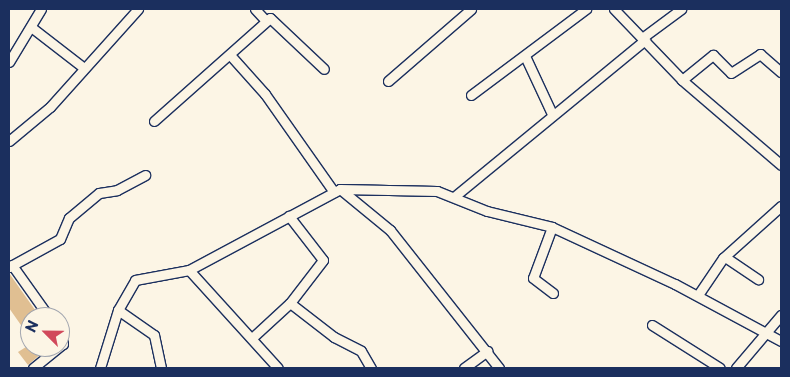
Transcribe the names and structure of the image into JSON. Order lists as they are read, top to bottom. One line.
{"north":"top left"}
